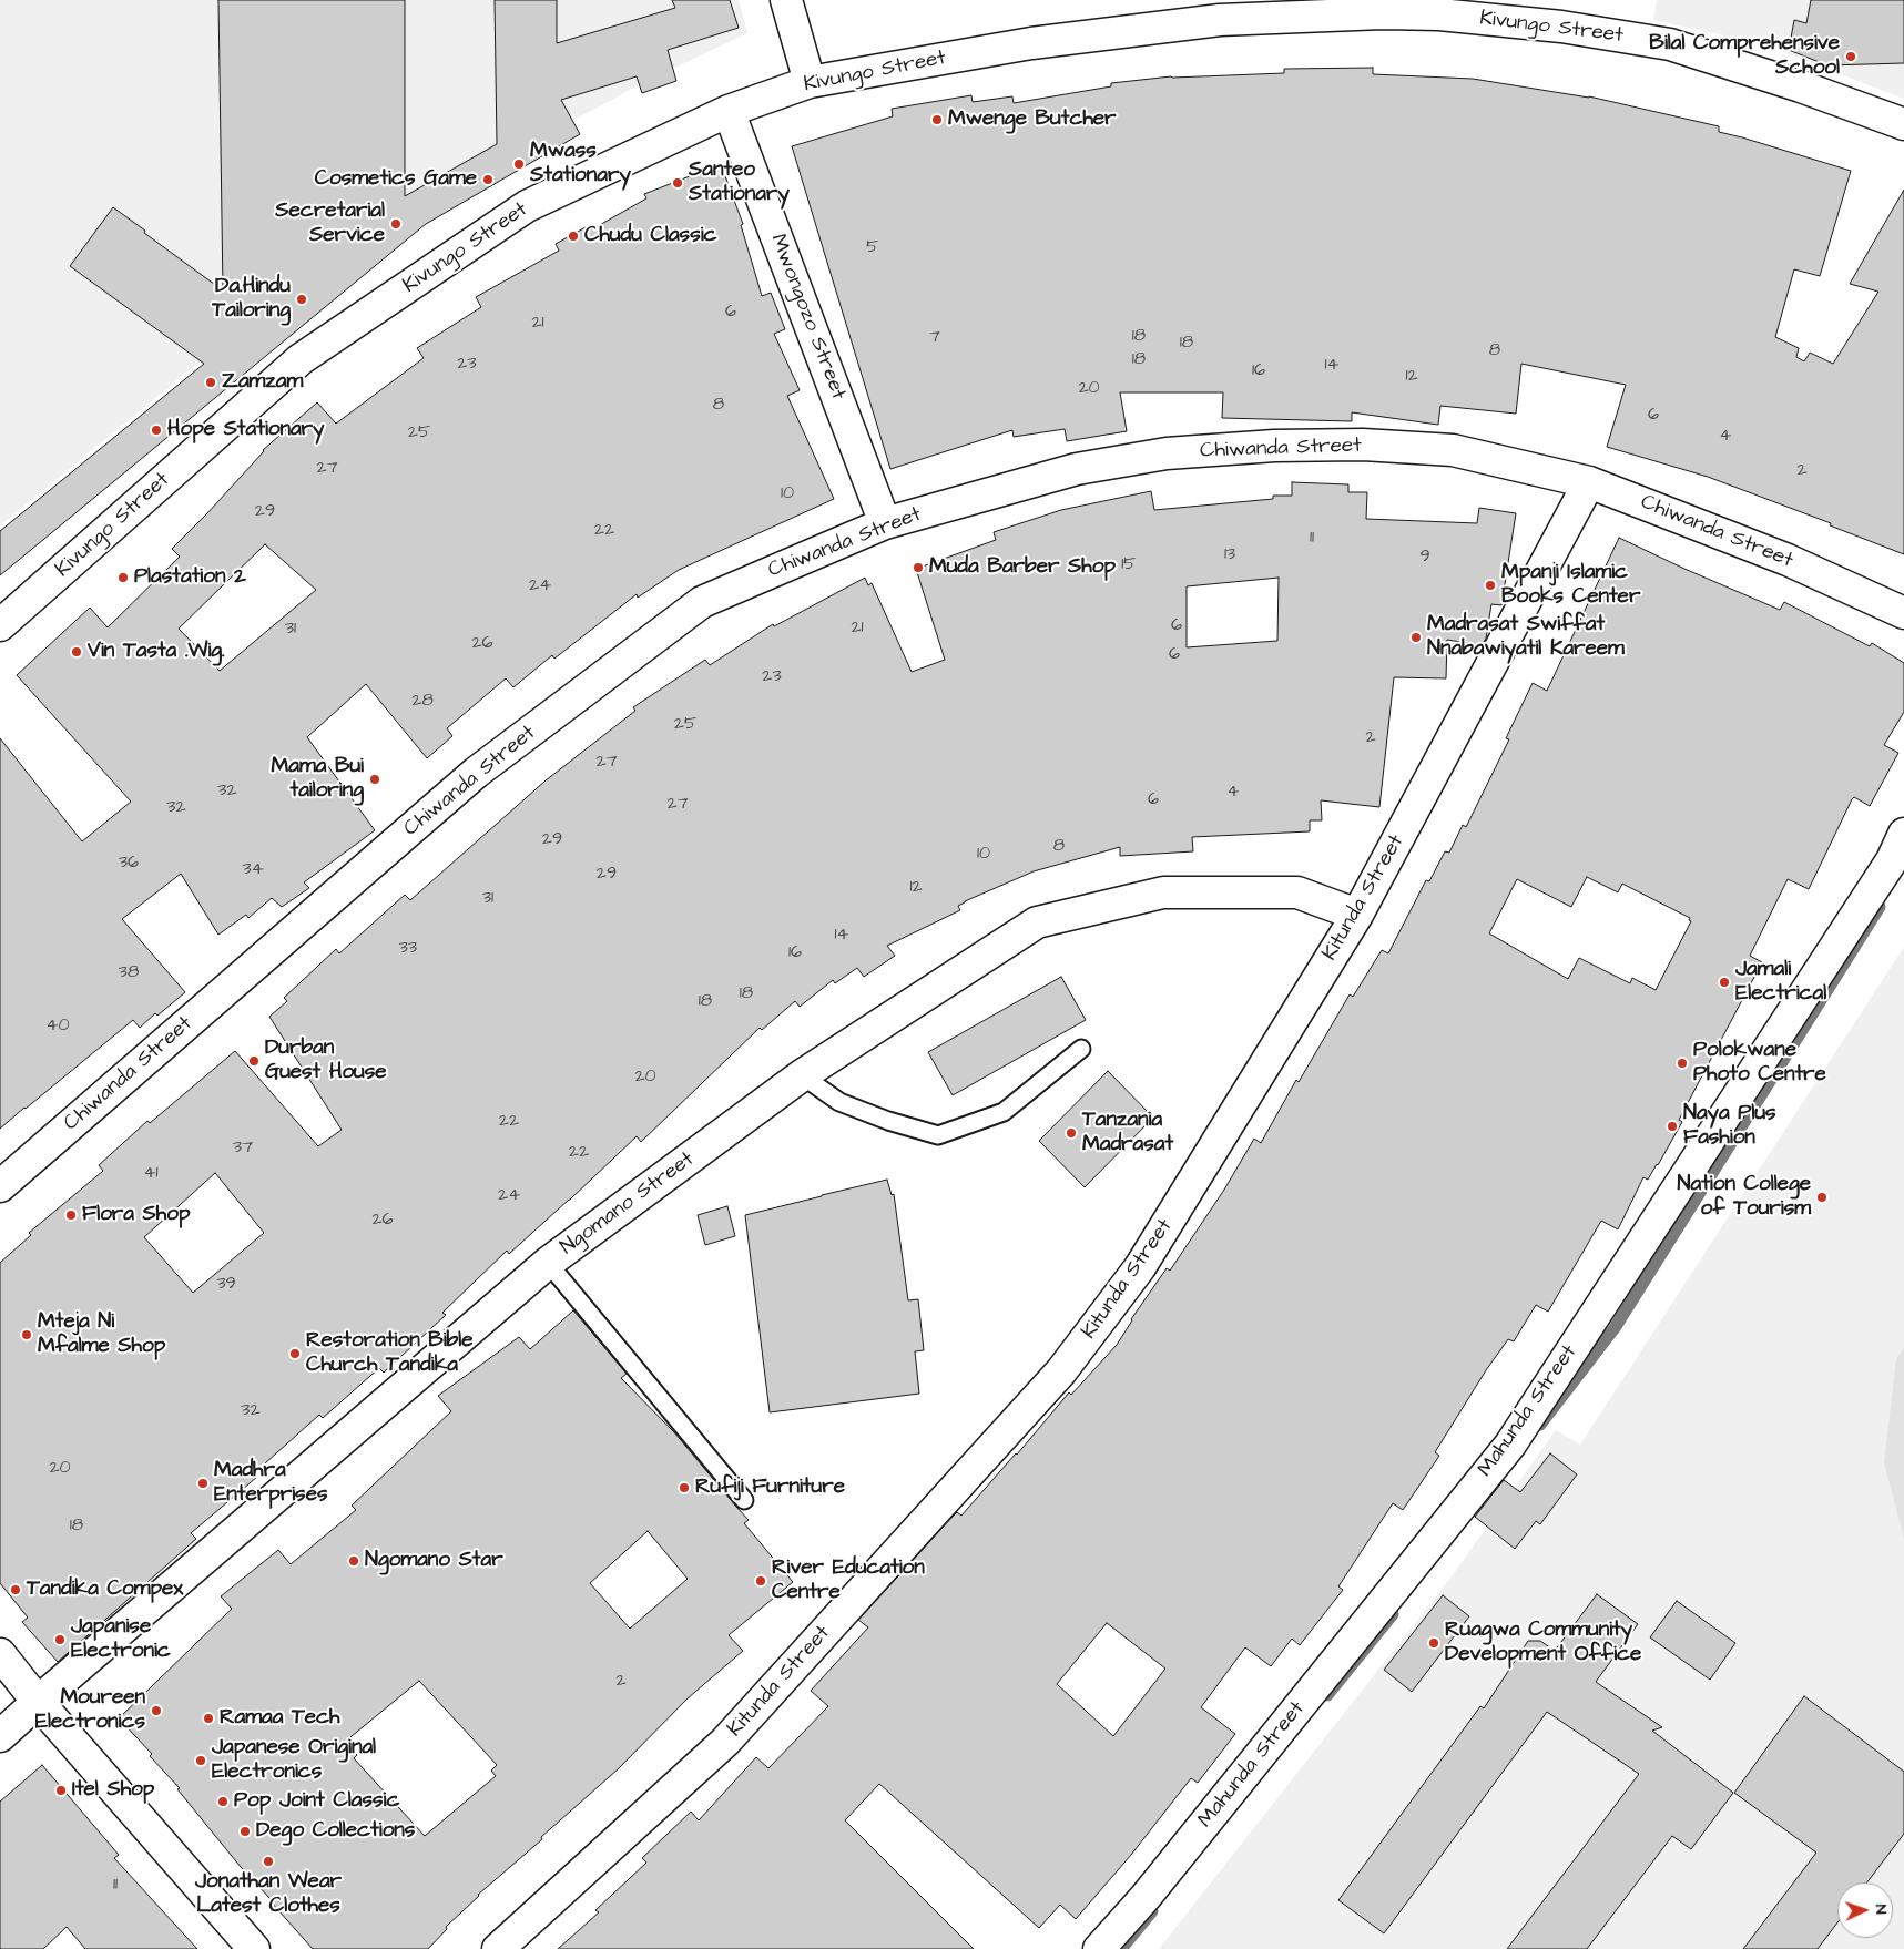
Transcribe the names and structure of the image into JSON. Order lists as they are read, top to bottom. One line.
{"streets":{"street":["Kivungo Street","Mwongozo Street","Chiwanda Street","Kitunda Street","Ngomano Street","Mahunda Street"]},"crossings":[["Kivungo Street","Mwongozo Street"],["Mwongozo Street","Chiwanda Street"],["Chiwanda Street","Kitunda Street"],["Kitunda Street","Ngomano Street"]],"places":["Bilal Comprehensive School","Mwenge Butcher","Mwass Stationary","Cosmetics Game","Santeo Stationary","Secretarial Service","Chudu Classic","Da.Hindu Tailoring","Zamzam","Hope Stationary","Muda Barber Shop","Plastation 2","Mpanji Islamic Books Center","Madrasat Swiffat Nnabawiyatil Kareem","Vin Tasta .Wig.","Mama Bui tailoring","Jamali Electrical","Durban Guest House","Polokwane Photo Centre","Naya Plus Fashion","Tanzania Madrasat","Nation College of Tourism","Flora Shop","Mteja Ni Mfalme Shop","Restoration Bible Church Tandika","Madhra Enterprises","Rufiji Furniture","Ngomano Star","River Education Centre","Tandika Compex","Japanise Electronic","Ruagwa Community Development Office","Moureen Electronics","Ramaa Tech","Japanese Original Electronics","Itel Shop","Pop Joint Classic","Dego Collections","Jonathan Wear Latest Clothes"],"house_numbers":["5","6","21","18","7","18","8","18","23","14","16","12","20","8","6","25","4","27","2","10","29","22","11","13","9","15","24","6","21","31","26","6","23","28","25","2","27","32","4","6","27","32","29","8","10","36","34","29","12","31","14","33","16","38","18","18","40","20","22","37","22","41","24","26","39","32","20","18","2","11"],"north":"right"}
